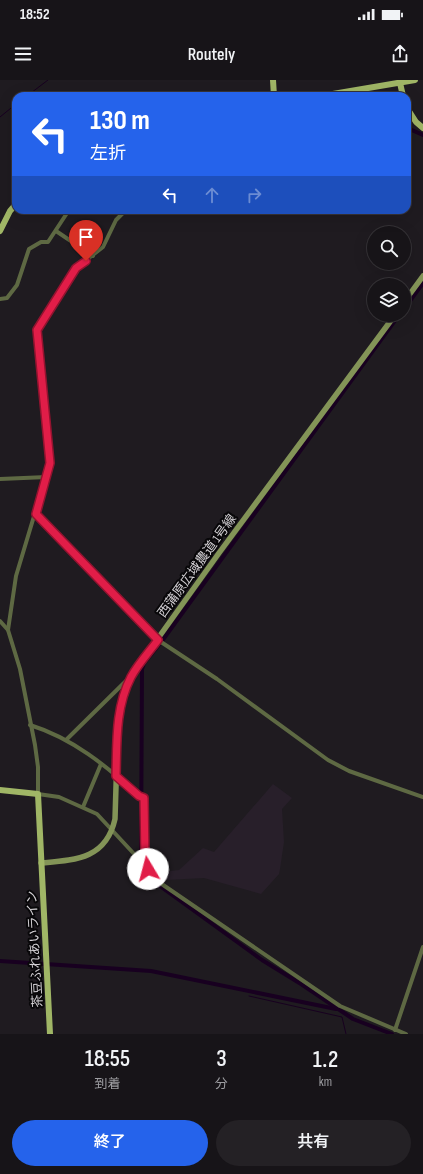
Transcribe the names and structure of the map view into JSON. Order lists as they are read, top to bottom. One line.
{"streets":{"main road":["茶豆ふれあいライン"],"street":["西蒲原広域農道 1号線"]},"page":{"status":"18:52","header":"Routely","turn":["130 m","左折"],"eta":["18:55","到着","3","分","1.2","km"],"buttons":["終了","共有"]}}
